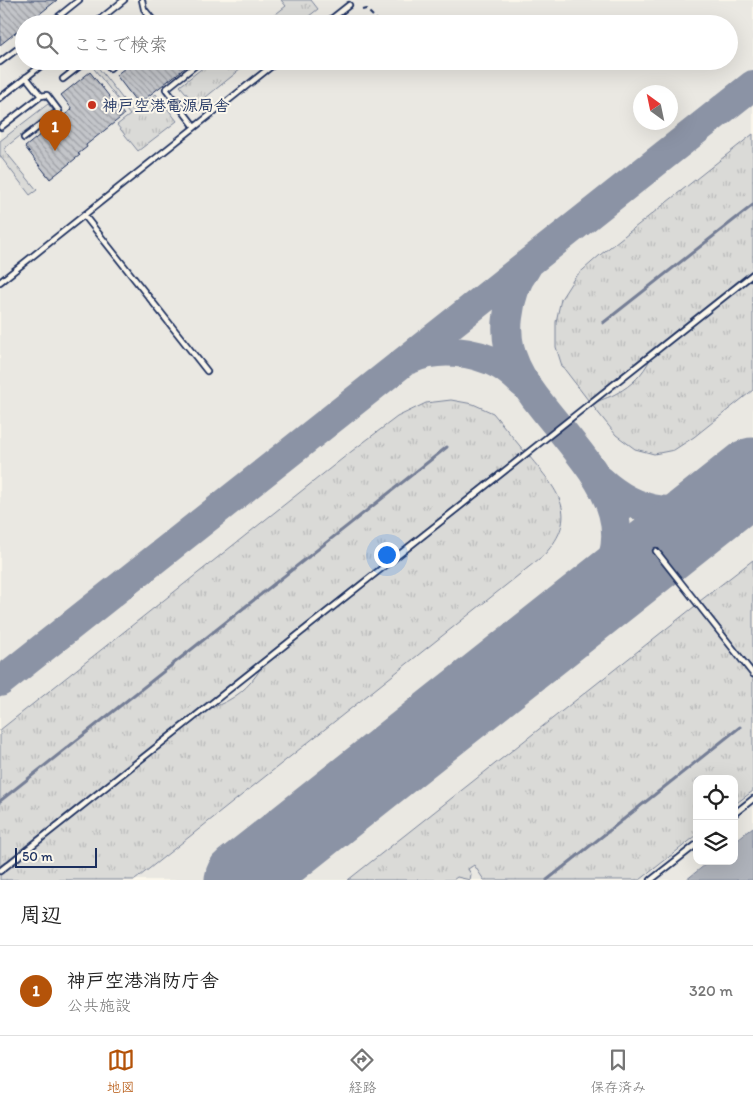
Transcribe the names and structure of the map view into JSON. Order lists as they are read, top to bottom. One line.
{"places":["神戸空港電源局舎"],"scale_bar":"50 m","north":"top left","page":{"search":"ここで検索","pins":"1","scale":"50 m","heading":"周辺","list":[{"mark":"1","name":"神戸空港消防庁舎","note":"公共施設","value":"320 m"}],"nav":["地図","経路","保存済み"]}}
